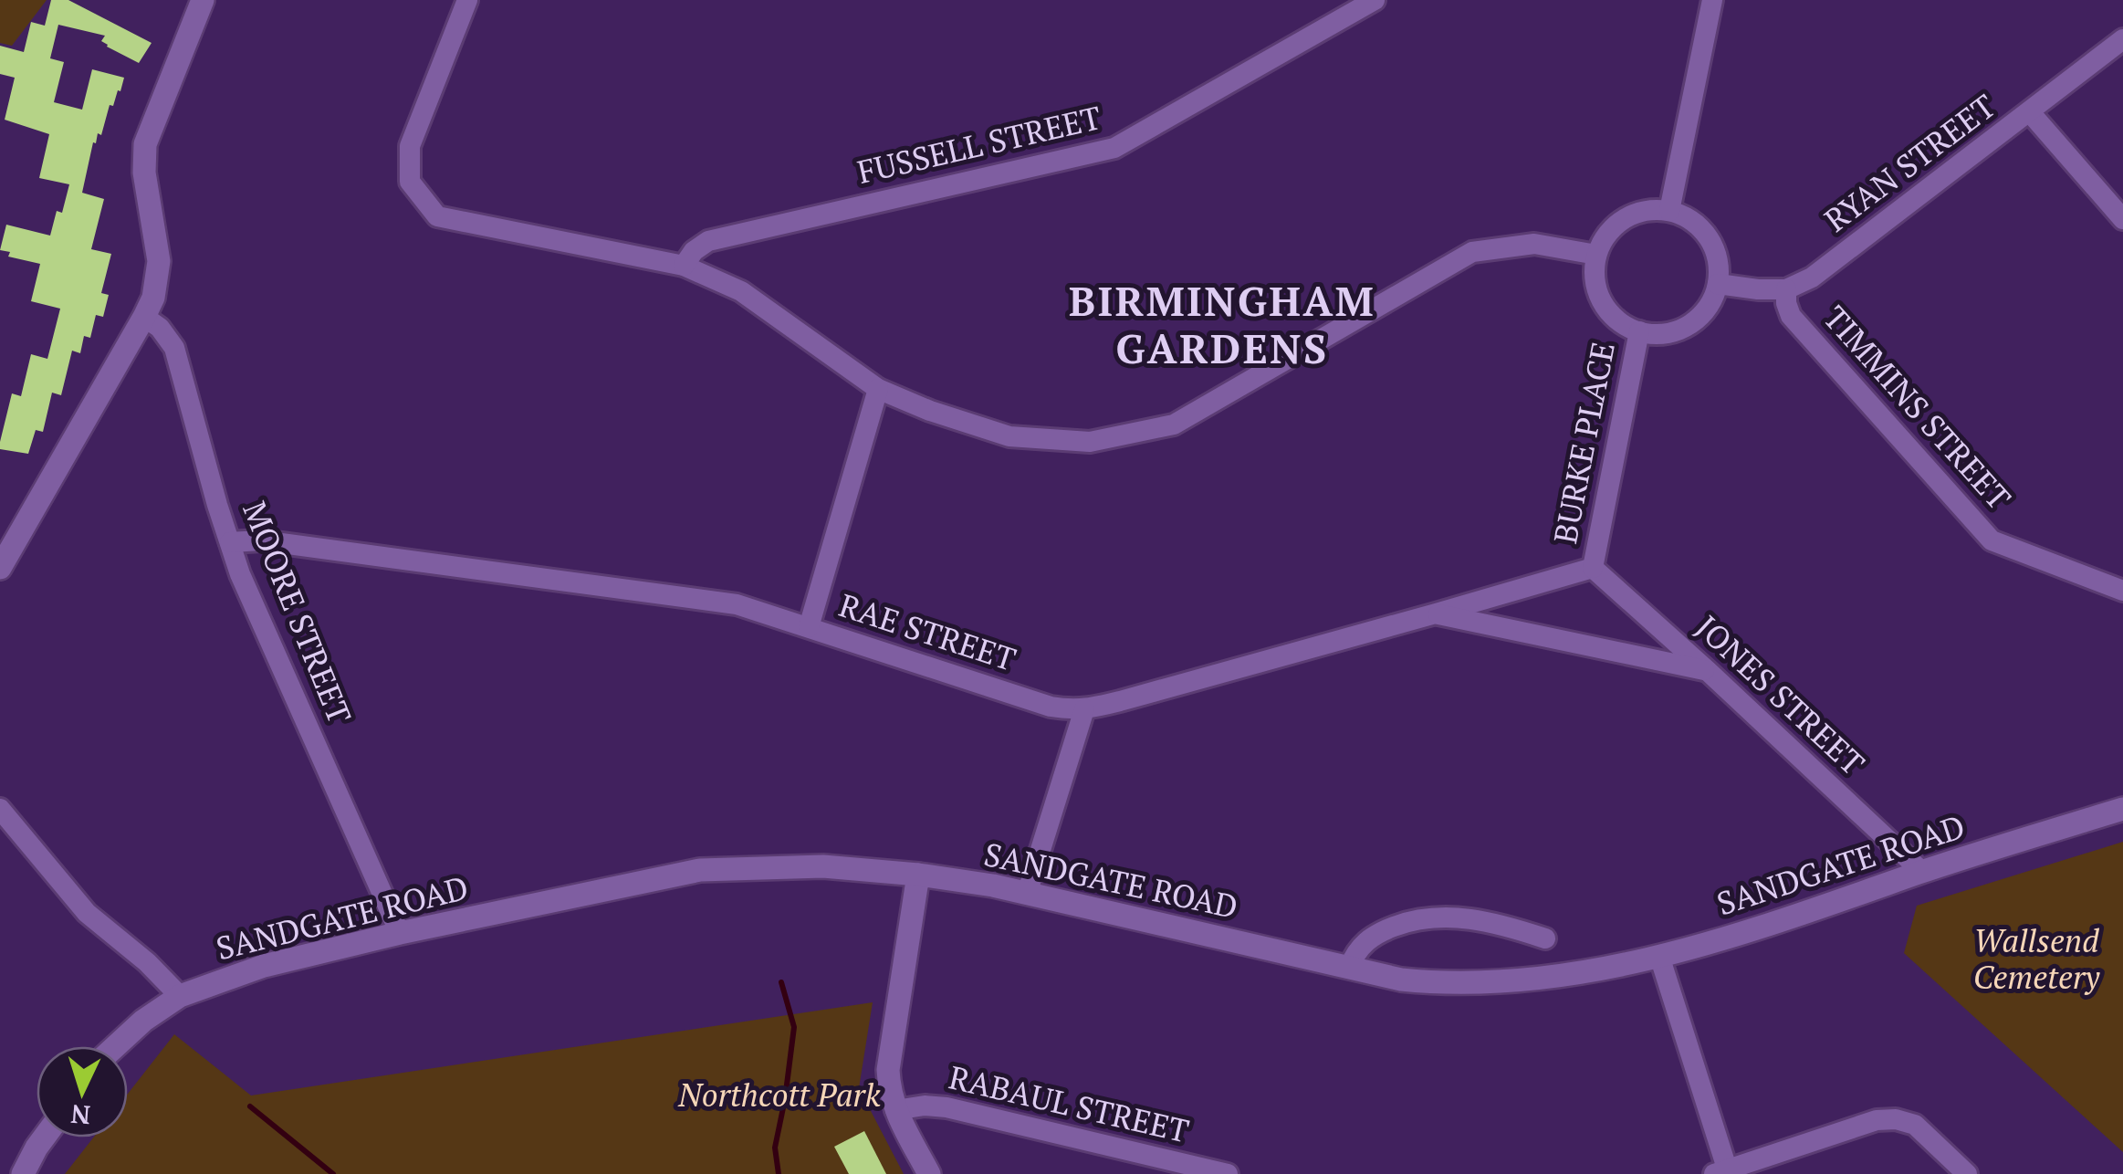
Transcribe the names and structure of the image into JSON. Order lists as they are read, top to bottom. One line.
{"streets":{"main road":["SANDGATE ROAD"],"street":["FUSSELL STREET","RYAN STREET","TIMMINS STREET","BURKE PLACE","MOORE STREET","RAE STREET","JONES STREET","RABAUL STREET"]},"crossings":[["RYAN STREET","TIMMINS STREET"],["BURKE PLACE","RAE STREET"],["BURKE PLACE","JONES STREET"],["MOORE STREET","RAE STREET"],["MOORE STREET","SANDGATE ROAD"],["RAE STREET","JONES STREET"],["JONES STREET","SANDGATE ROAD"]],"districts":["BIRMINGHAM GARDENS"],"parks":["Wallsend Cemetery","Northcott Park"],"north":"bottom"}
